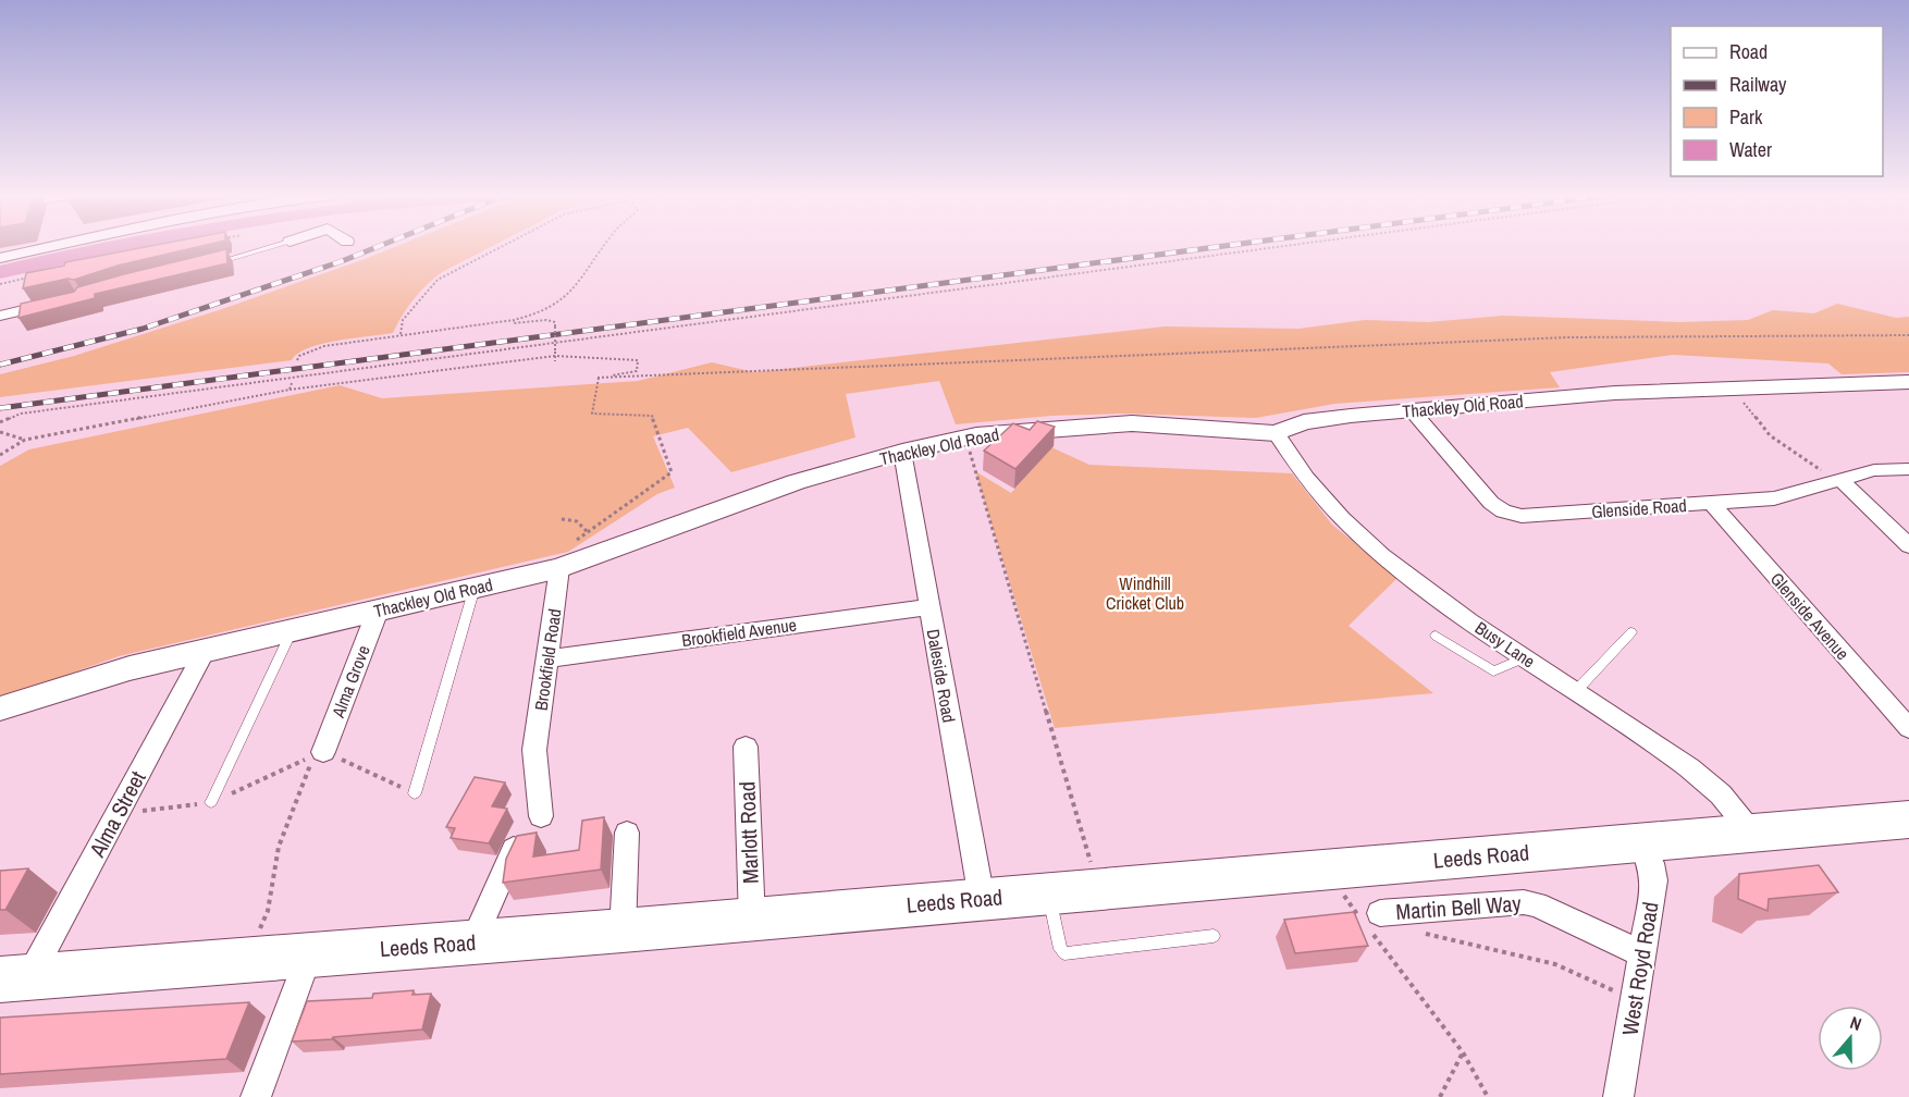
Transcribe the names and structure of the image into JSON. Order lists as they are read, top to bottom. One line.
{"streets":{"main road":["Leeds Road"],"street":["Thackley Old Road","Glenside Road","Glenside Avenue","Brookfield Avenue","Busy Lane","Brookfield Road","Daleside Road","Alma Grove","Alma Street","Marlott Road","Martin Bell Way","West Royd Road"]},"crossings":[["Thackley Old Road","Glenside Road"],["Thackley Old Road","Busy Lane"],["Thackley Old Road","Brookfield Road"],["Thackley Old Road","Daleside Road"],["Thackley Old Road","Alma Grove"],["Thackley Old Road","Alma Street"],["Glenside Road","Glenside Avenue"],["Brookfield Avenue","Brookfield Road"],["Brookfield Avenue","Daleside Road"],["Busy Lane","Leeds Road"],["Daleside Road","Leeds Road"],["Alma Street","Leeds Road"],["Marlott Road","Leeds Road"],["Leeds Road","West Royd Road"],["Martin Bell Way","West Royd Road"]],"parks":["Windhill Cricket Club"],"legend":["Road","Railway","Park","Water"],"north":"top"}
